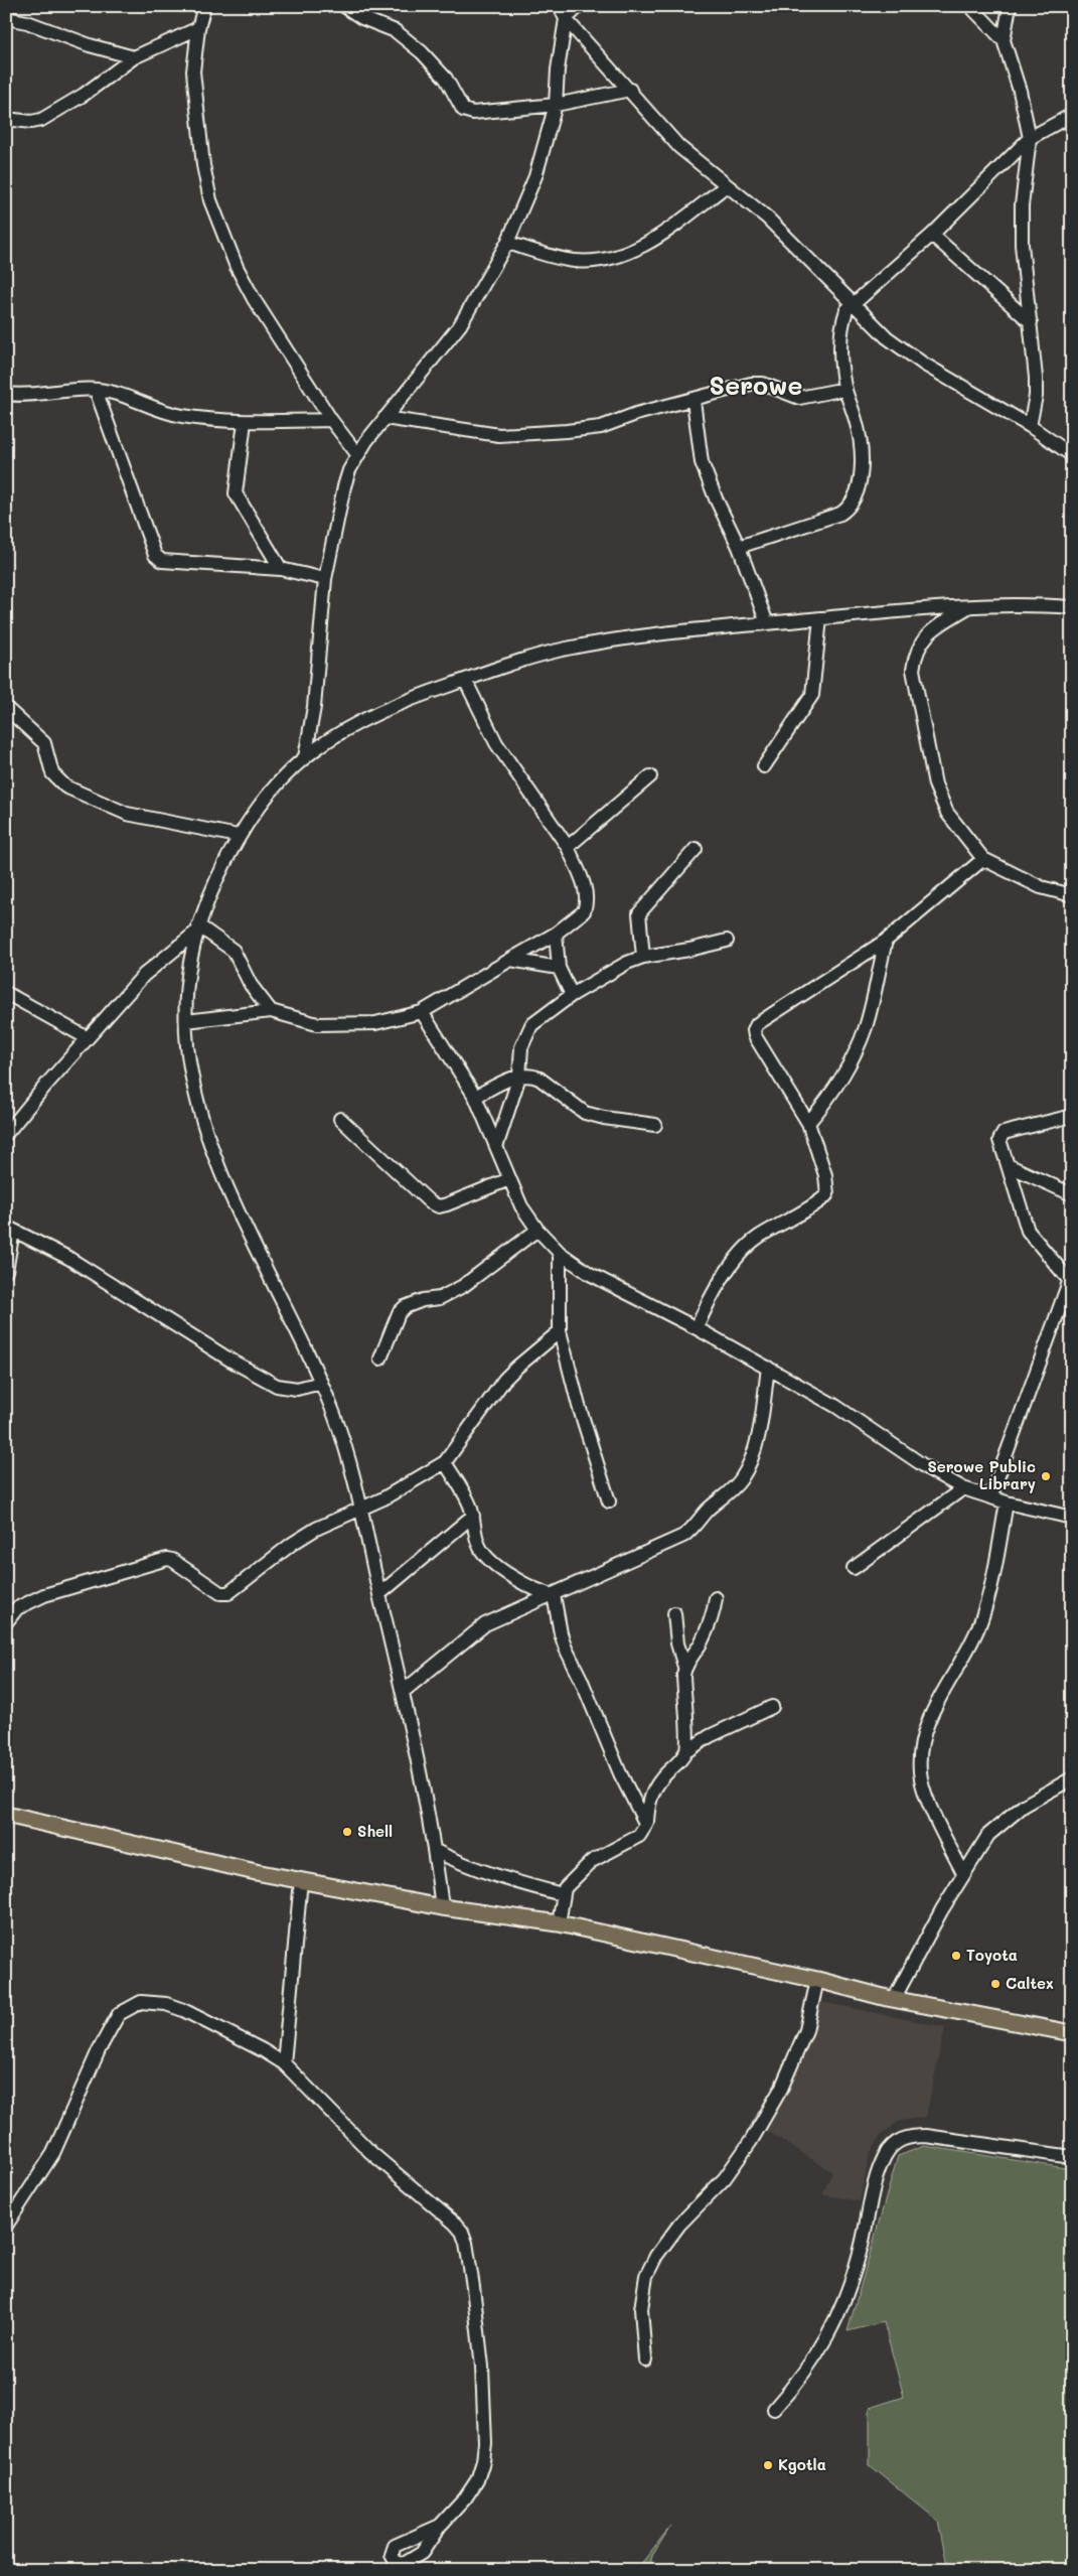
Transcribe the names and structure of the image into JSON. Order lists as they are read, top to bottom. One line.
{"districts":["Serowe"],"places":["Serowe Public Library","Shell","Toyota","Caltex","Kgotla"]}
